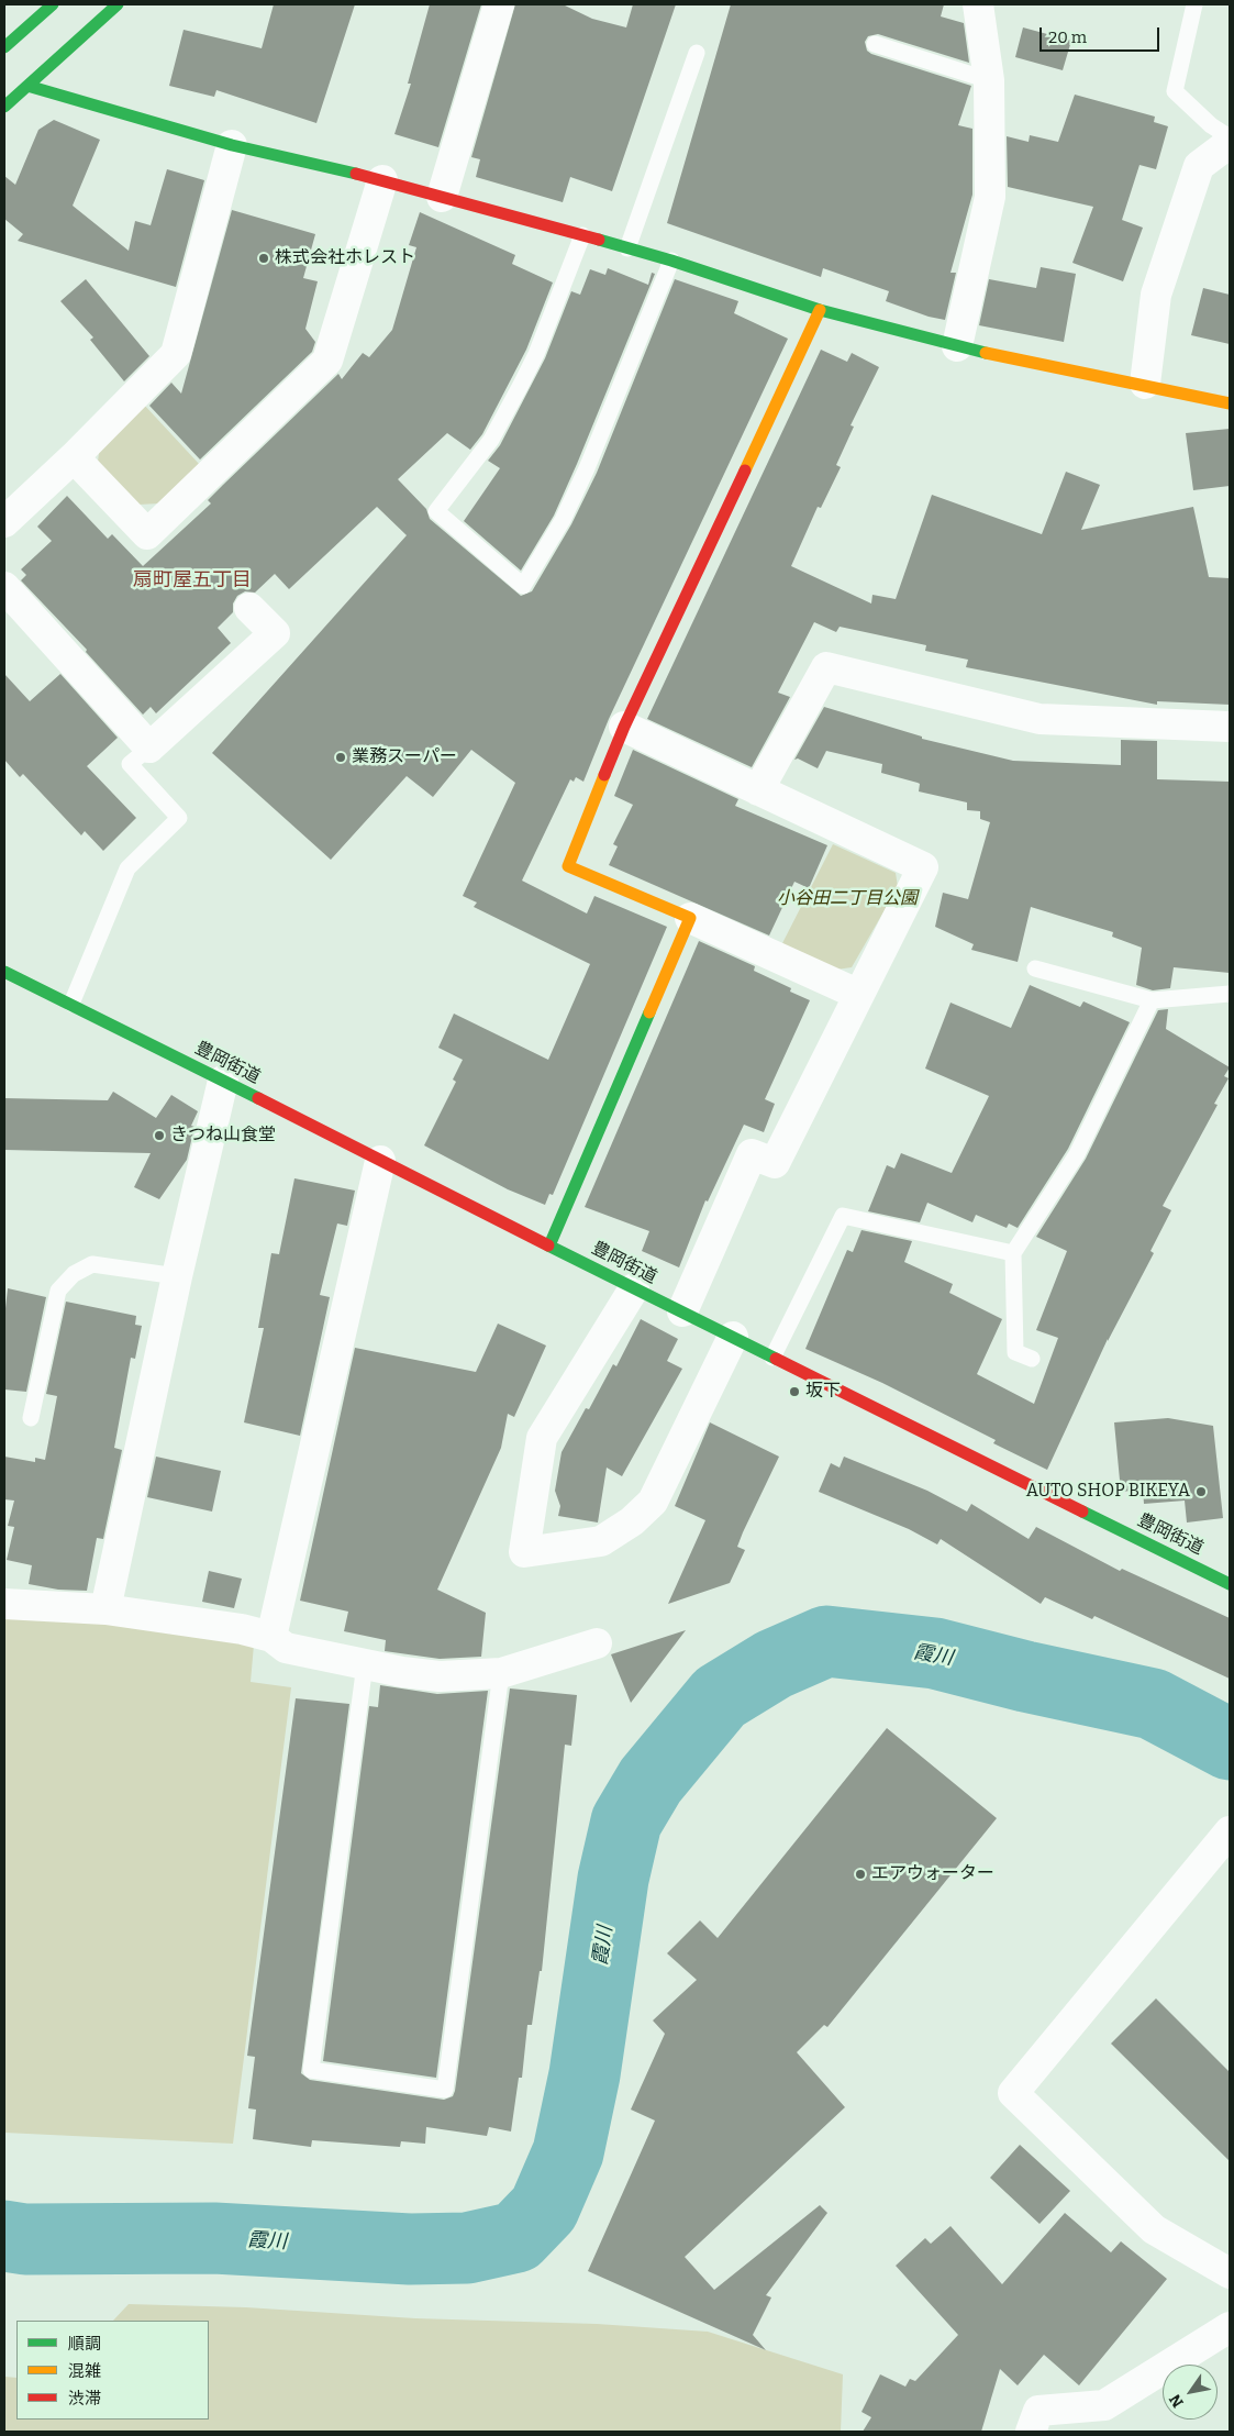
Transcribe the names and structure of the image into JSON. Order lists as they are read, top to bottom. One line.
{"streets":{"main road":["豊岡街道"]},"districts":["扇町屋五丁目"],"water":["霞川"],"parks":["小谷田二丁目公園"],"places":["株式会社ホレスト","業務スーパー","きつね山食堂","坂下","AUTO SHOP BIKEYA","エアウォーター"],"legend":["順調","混雑","渋滞"],"scale_bar":"20 m","north":"bottom left"}
